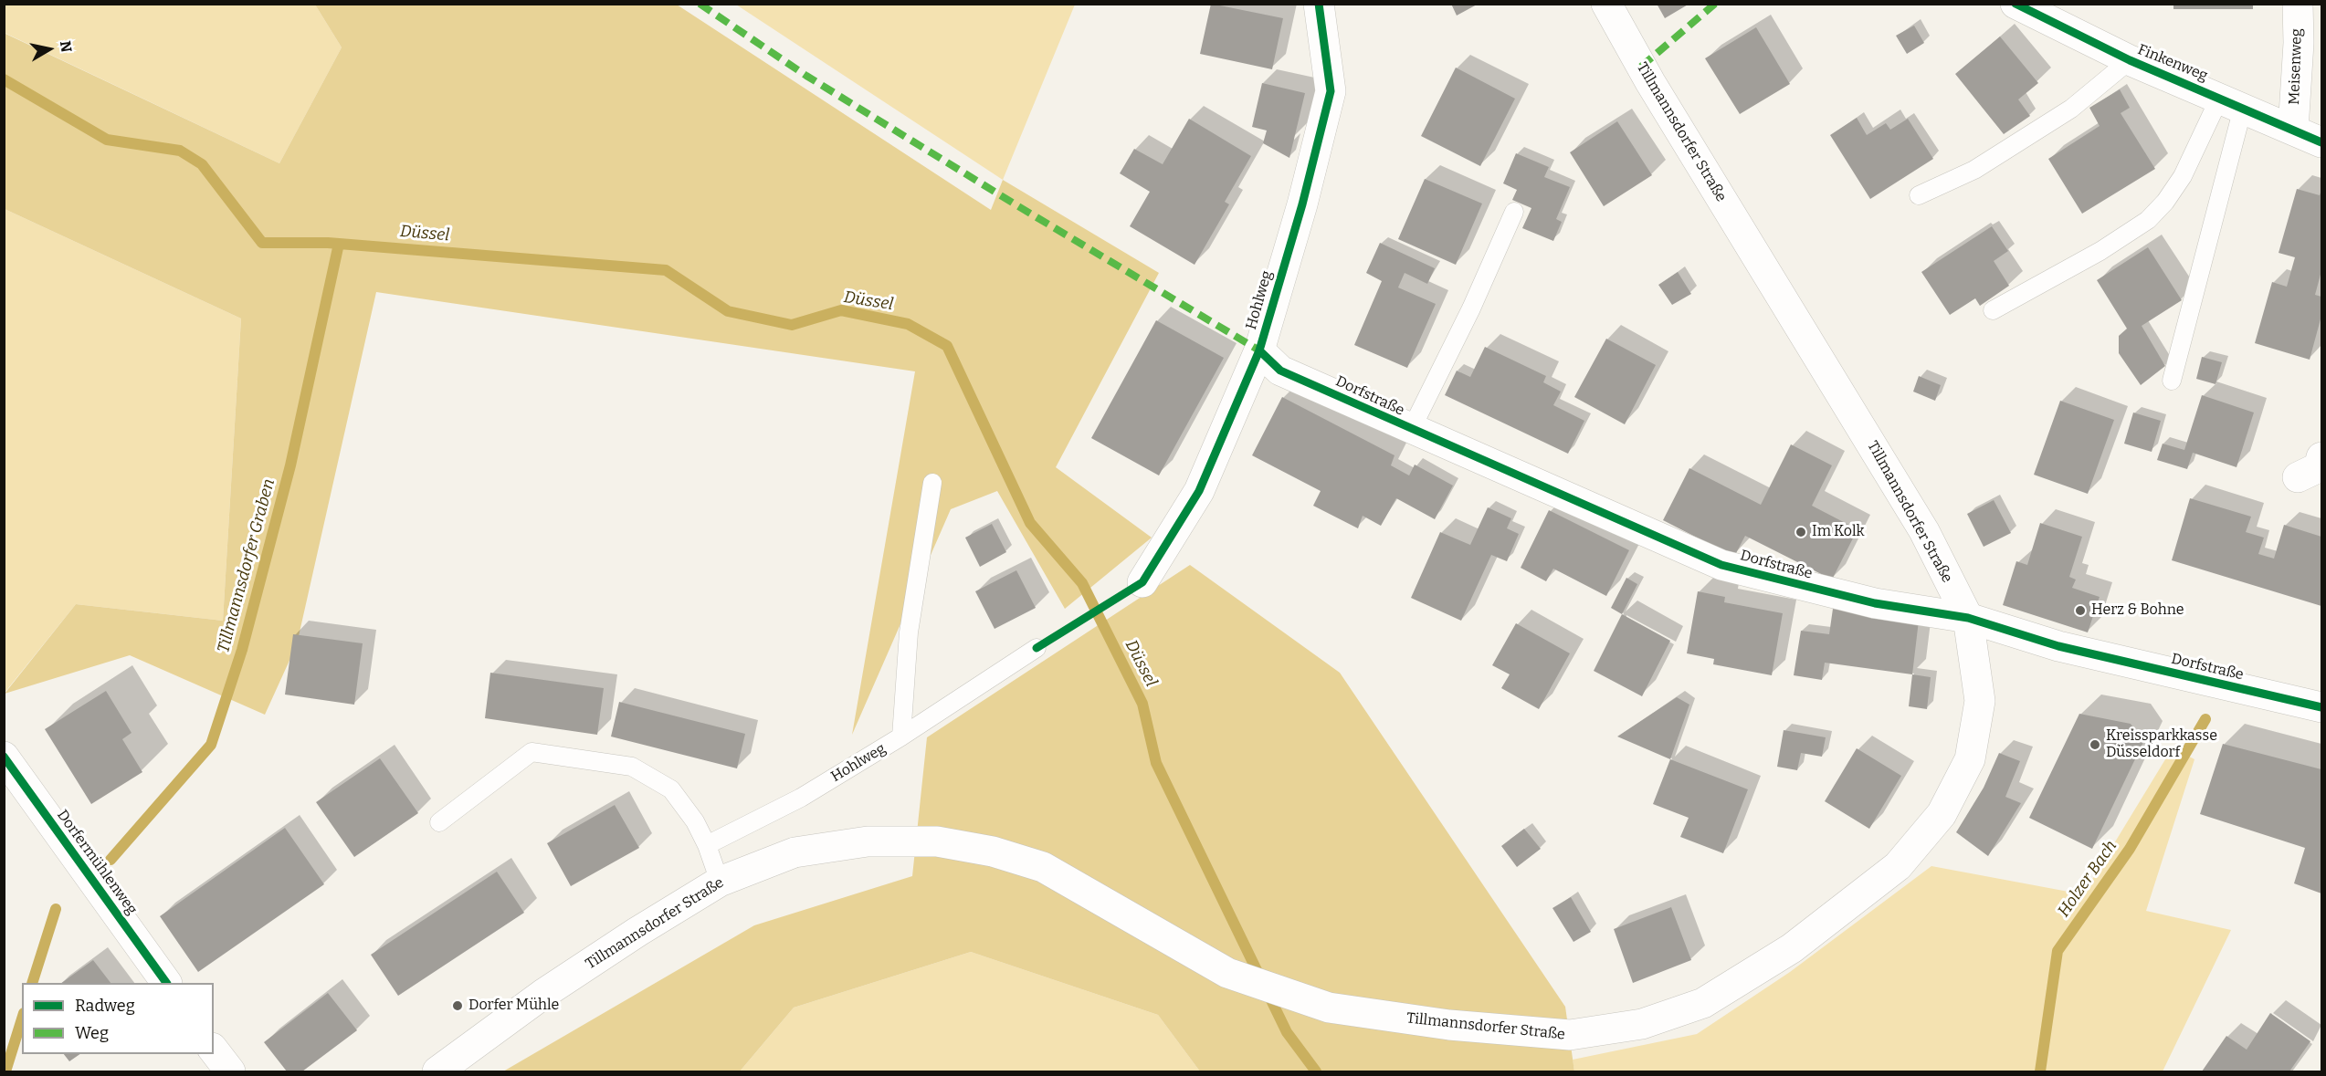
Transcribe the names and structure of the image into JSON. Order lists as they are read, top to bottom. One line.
{"streets":{"main road":["Finkenweg","Meisenweg","Tillmannsdorfer Straße","Hohlweg","Dorfstraße","Dorfermühlenweg"]},"crossings":[["Finkenweg","Meisenweg"],["Tillmannsdorfer Straße","Dorfstraße"],["Hohlweg","Dorfstraße"]],"water":["Düssel","Tillmannsdorfer Graben","Holzer Bach"],"places":["Im Kolk","Herz & Bohne","Kreissparkkasse Düsseldorf","Dorfer Mühle"],"legend":["Radweg","Weg"],"north":"right"}
